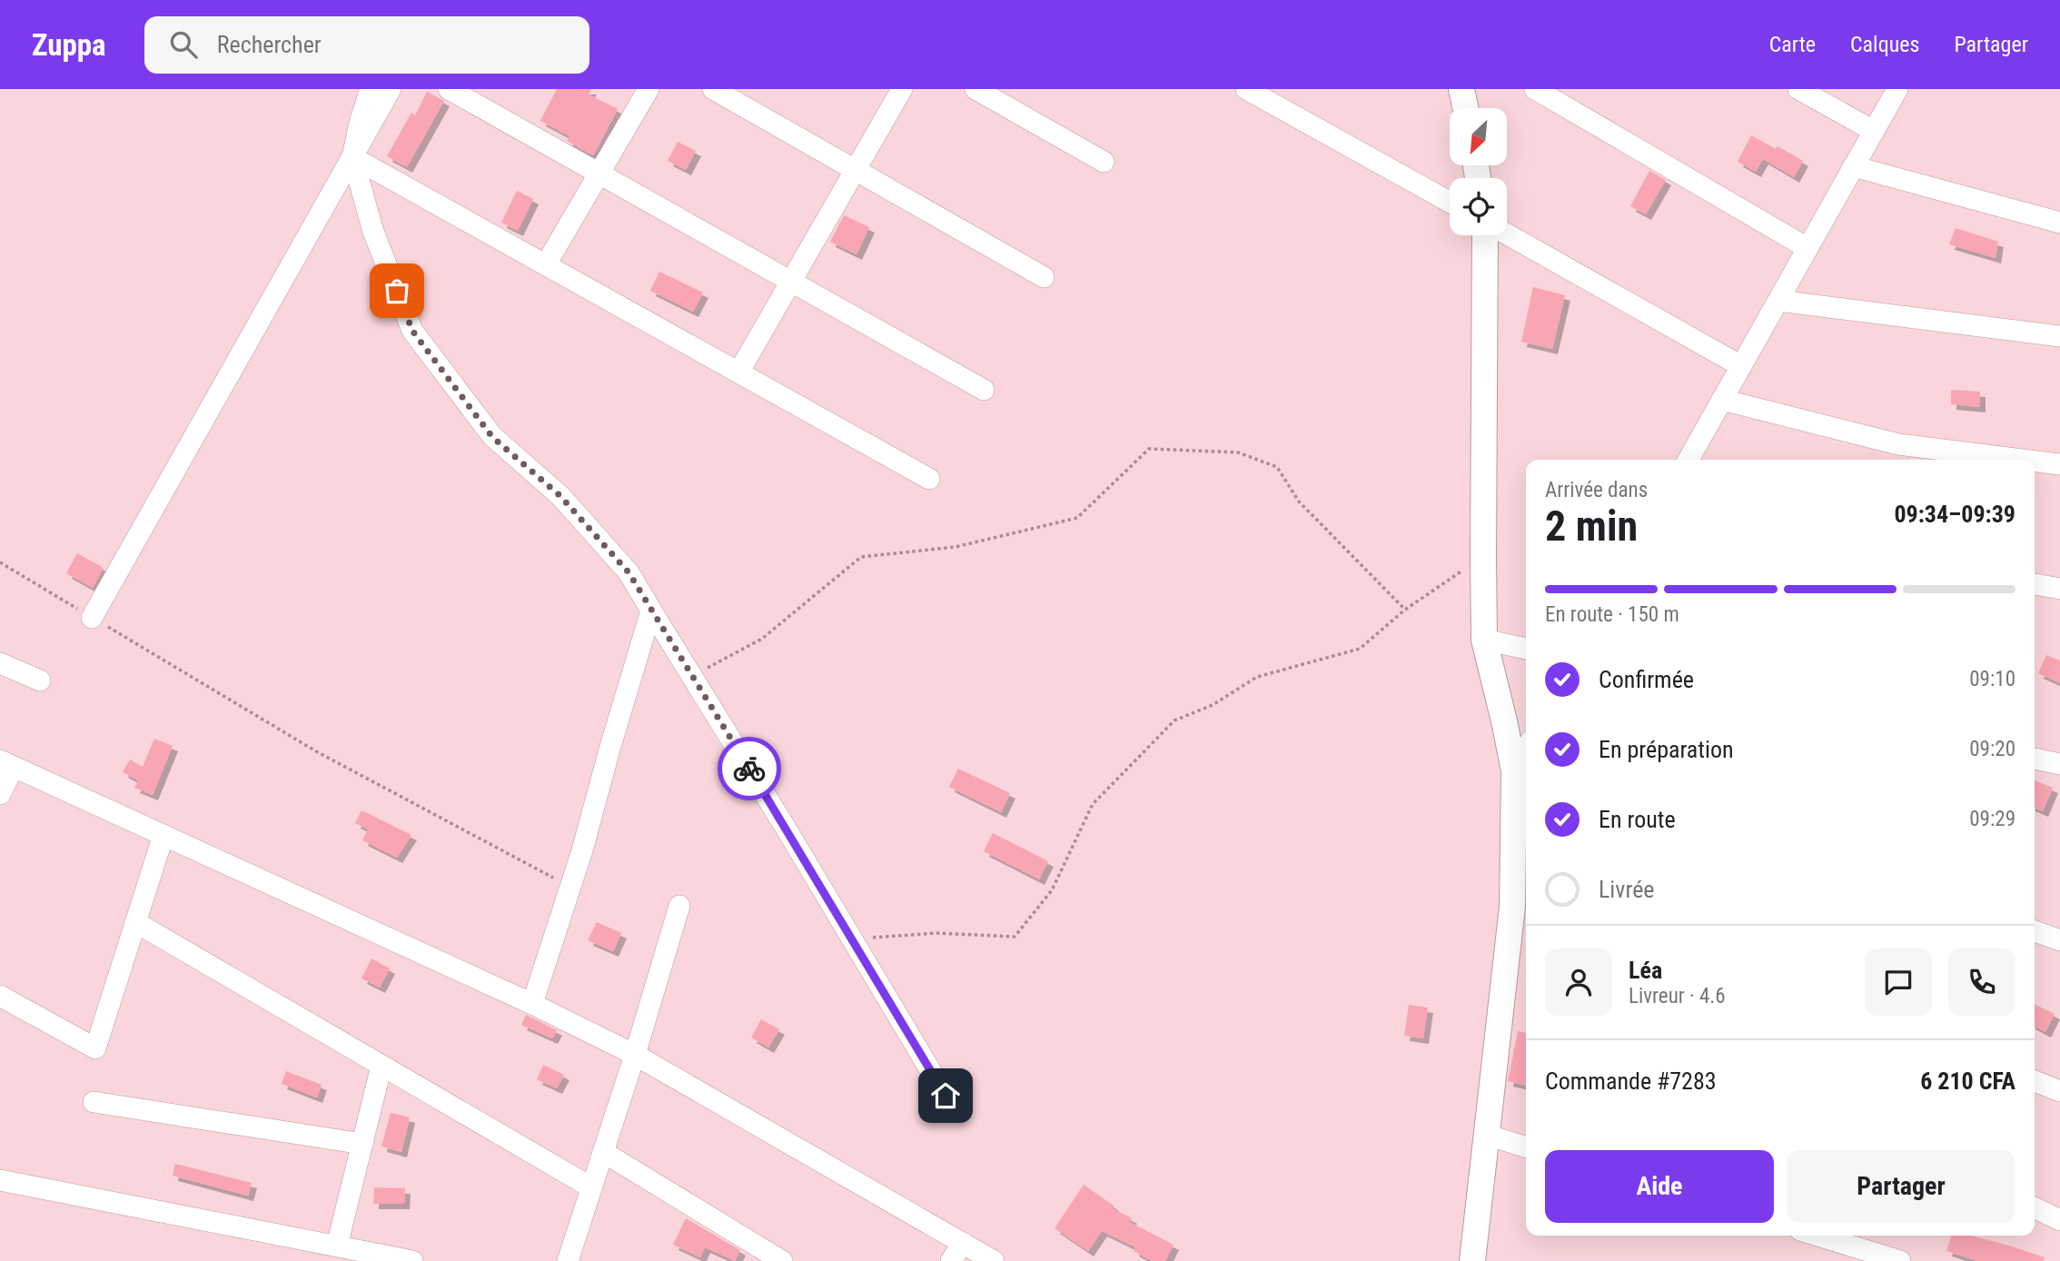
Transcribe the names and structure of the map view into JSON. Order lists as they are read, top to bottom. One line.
{"north":"bottom left","page":{"header":"Zuppa","search":"Rechercher","nav":["Carte","Calques","Partager"],"heading":["2 min","Arrivée dans","09:34–09:39"],"panel":["Léa","Livreur · 4.6","Commande #7283","6 210 CFA"],"bar":"En route · 150 m","list":[["Confirmée","09:10"],["En préparation","09:20"],["En route","09:29"],"Livrée"],"buttons":["Aide","Partager"]}}
